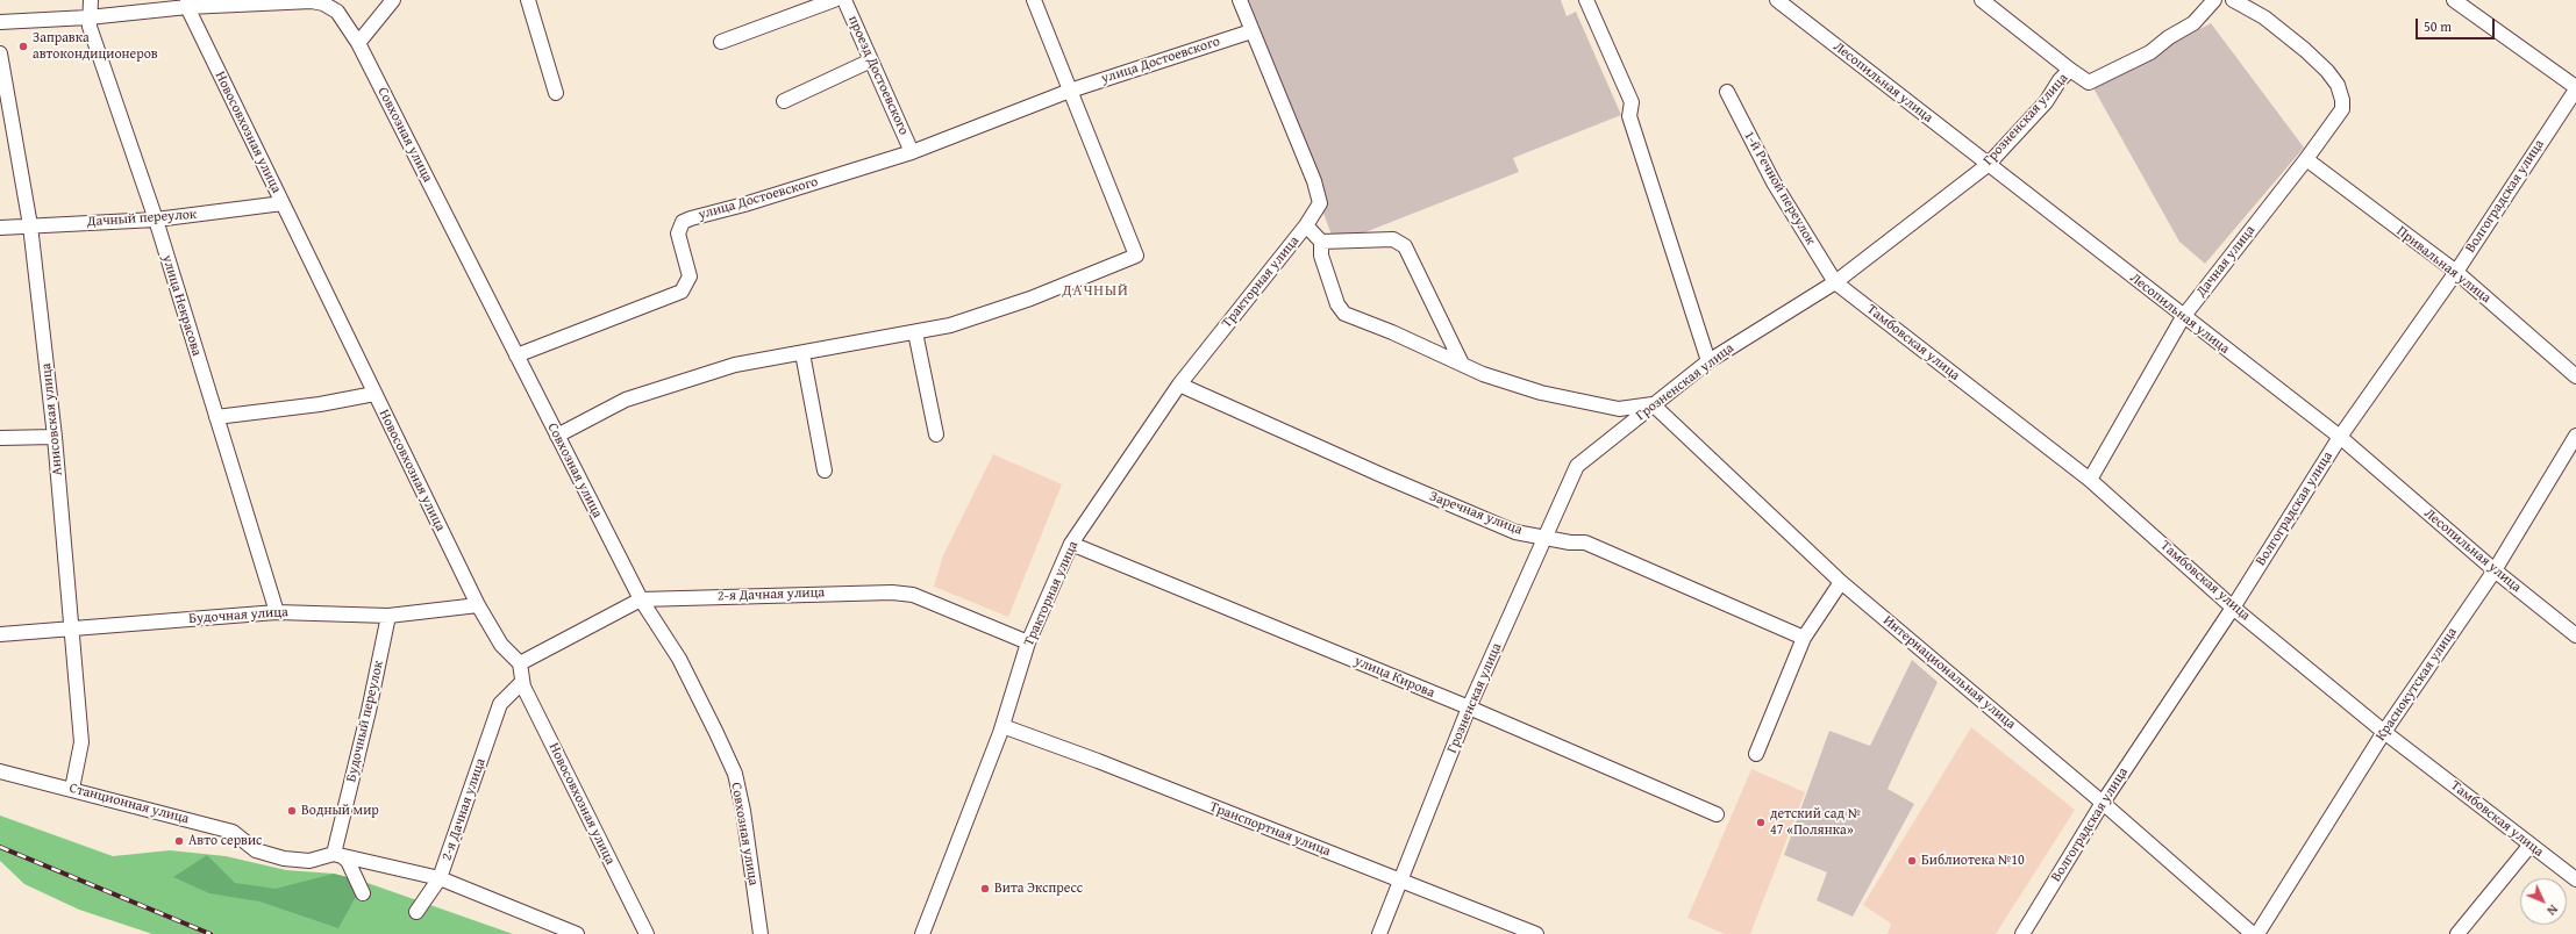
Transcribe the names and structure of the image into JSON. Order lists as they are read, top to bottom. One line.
{"streets":{"street":["улица Достоевского","проезд Достоевского","Лесопильная улица","Грозненская улица","Новосовхозная улица","Совхозная улица","1-й Речной переулок","Волгоградская улица","Дачный переулок","Дачная улица","Привальная улица","Тракторная улица","улица Некрасова","Тамбовская улица","Анисовская улица","Заречная улица","2-я Дачная улица","Будочная улица","Интернациональная улица","улица Кирова","Краснокутская улица","Будочный переулок","Станционная улица","Транспортная улица"]},"crossings":[["улица Достоевского","проезд Достоевского"],["улица Достоевского","Совхозная улица"],["улица Достоевского","Тракторная улица"],["Лесопильная улица","Грозненская улица"],["Лесопильная улица","Волгоградская улица"],["Лесопильная улица","Дачная улица"],["Лесопильная улица","Краснокутская улица"],["Грозненская улица","1-й Речной переулок"],["Грозненская улица","Тракторная улица"],["Грозненская улица","Тамбовская улица"],["Грозненская улица","Заречная улица"],["Грозненская улица","Интернациональная улица"],["Грозненская улица","улица Кирова"],["Грозненская улица","Транспортная улица"],["Новосовхозная улица","Дачный переулок"],["Новосовхозная улица","2-я Дачная улица"],["Новосовхозная улица","Будочная улица"],["Совхозная улица","2-я Дачная улица"],["1-й Речной переулок","Тамбовская улица"],["Волгоградская улица","Привальная улица"],["Волгоградская улица","Тамбовская улица"],["Волгоградская улица","Интернациональная улица"],["Дачный переулок","улица Некрасова"],["Дачный переулок","Анисовская улица"],["Дачная улица","Привальная улица"],["Дачная улица","Тамбовская улица"],["Тракторная улица","Заречная улица"],["Тракторная улица","2-я Дачная улица"],["Тракторная улица","Интернациональная улица"],["Тракторная улица","улица Кирова"],["Тракторная улица","Транспортная улица"],["улица Некрасова","Будочная улица"],["Тамбовская улица","Краснокутская улица"],["Анисовская улица","Будочная улица"],["Анисовская улица","Станционная улица"],["2-я Дачная улица","Станционная улица"],["Будочная улица","Будочный переулок"],["Будочный переулок","Станционная улица"]],"districts":["ДАЧНЫЙ"],"places":["Заправка автокондиционеров","Водный мир","детский сад № 47 «Полянка»","Авто сервис","Библиотека №10","Вита Экспресс"],"scale_bar":"50 m","north":"bottom right"}
